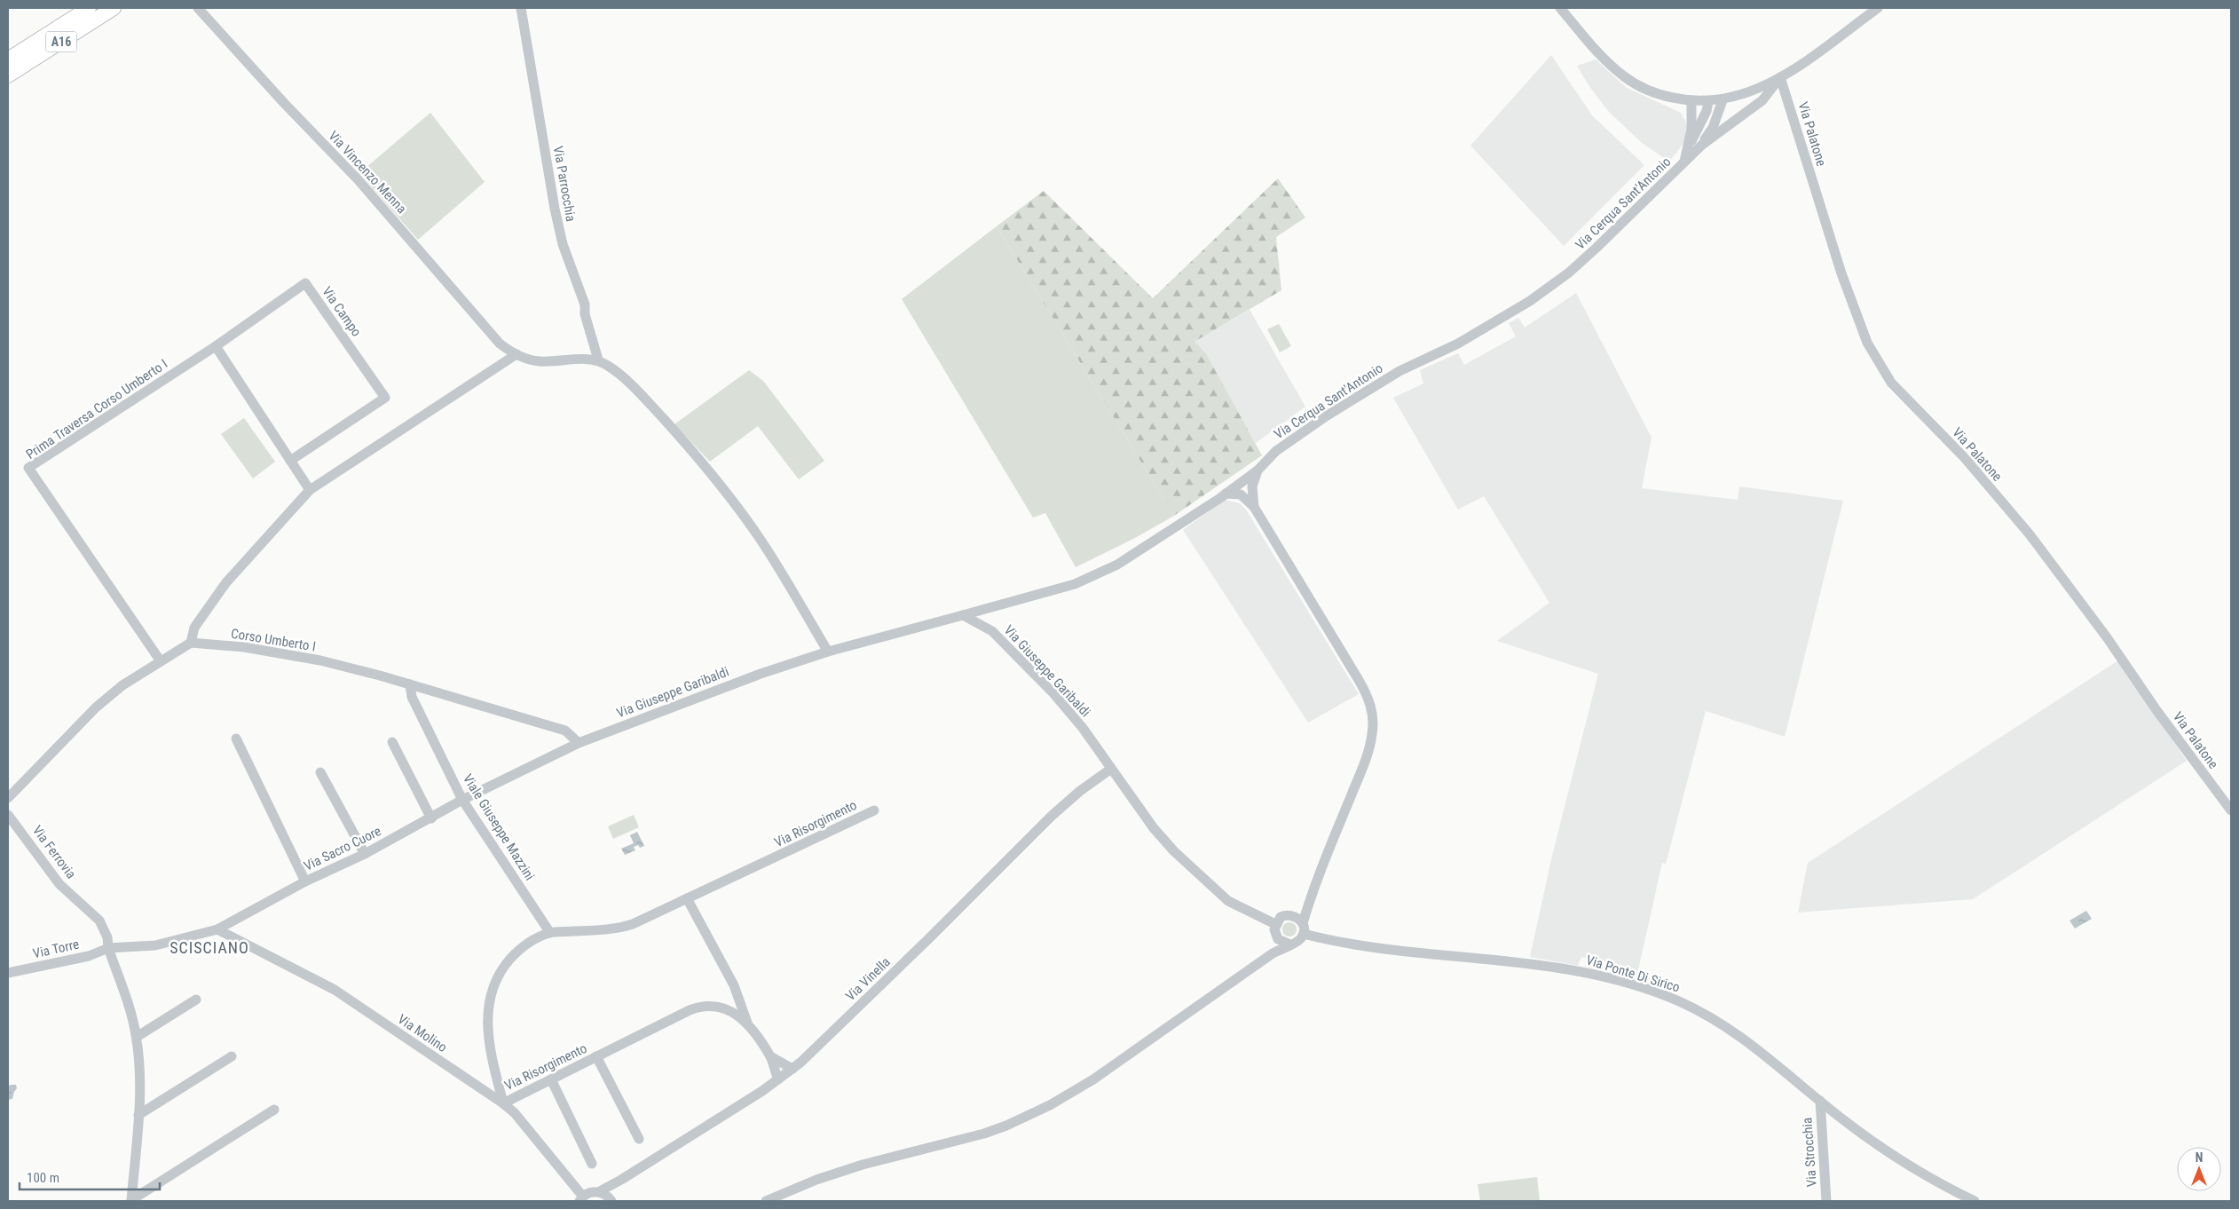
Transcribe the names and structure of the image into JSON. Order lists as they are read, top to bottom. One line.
{"streets":{"highway":["A16"],"street":["Via Palatone","Via Vincenzo Menna","Via Parrocchia","Via Cerqua Sant'Antonio","Via Campo","Prima Traversa Corso Umberto I","Corso Umberto I","Via Giuseppe Garibaldi","Via Risorgimento","Viale Giuseppe Mazzini","Via Sacro Cuore","Via Ferrovia","Via Torre","Via Ponte Di Sirico","Via Vinella","Via Molino","Via Strocchia"]},"crossings":[["Via Palatone","Via Cerqua Sant'Antonio"],["Via Cerqua Sant'Antonio","Via Giuseppe Garibaldi"],["Via Campo","Prima Traversa Corso Umberto I"],["Corso Umberto I","Via Giuseppe Garibaldi"],["Corso Umberto I","Viale Giuseppe Mazzini"],["Corso Umberto I","Via Sacro Cuore"],["Via Giuseppe Garibaldi","Via Sacro Cuore"],["Via Giuseppe Garibaldi","Via Ponte Di Sirico"],["Via Giuseppe Garibaldi","Via Vinella"],["Via Risorgimento","Viale Giuseppe Mazzini"],["Via Risorgimento","Via Molino"],["Viale Giuseppe Mazzini","Via Sacro Cuore"],["Via Sacro Cuore","Via Ferrovia"],["Via Sacro Cuore","Via Torre"],["Via Sacro Cuore","Via Molino"],["Via Ferrovia","Via Torre"],["Via Ponte Di Sirico","Via Strocchia"],["Via Vinella","Via Molino"]],"districts":["SCISCIANO"],"scale_bar":"100 m","north":"top"}
